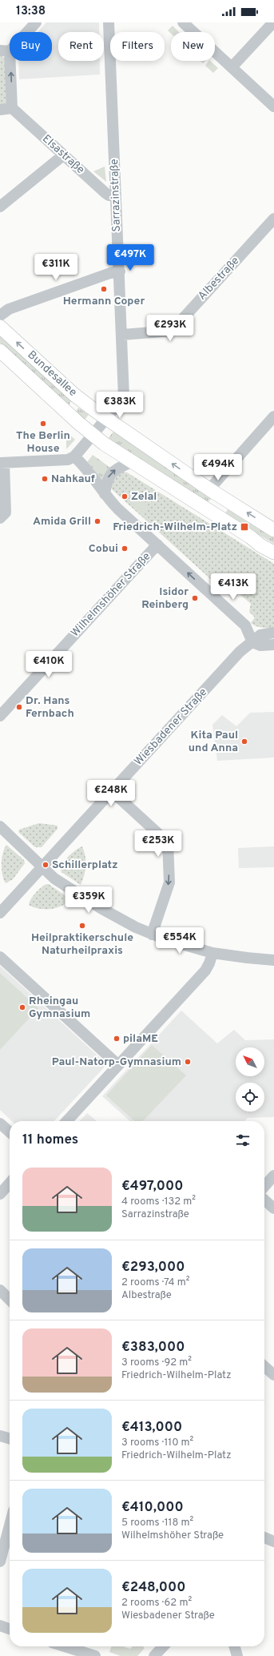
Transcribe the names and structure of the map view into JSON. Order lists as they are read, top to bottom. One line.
{"streets":{"main road":["Bundesallee"],"street":["Elsastraße","Sarrazinstraße","Albestraße","Wilhelmshöher Straße","Wiesbadener Straße"]},"crossings":[["Elsastraße","Sarrazinstraße"],["Sarrazinstraße","Albestraße"],["Sarrazinstraße","Bundesallee"]],"places":{"other":["Hermann Coper","The Berlin House","Nahkauf","Zelal","Amida Grill","Cobui","Isidor Reinberg","Dr. Hans Fernbach","Kita Paul und Anna","Schillerplatz","Heilpraktikerschule Naturheilpraxis","Rheingau Gymnasium","pilaME","Paul-Natorp-Gymnasium"],"transit":["Friedrich-Wilhelm-Platz"]},"north":"top left","page":{"status":"13:38","chip":["Buy","Rent","Filters","New"],"price":["€497K","€311K","€293K","€383K","€494K","€413K","€410K","€248K","€253K","€359K","€554K"],"heading":"11 homes","list":[{"name":"€497,000","note":"4 rooms · 132 m² · Sarrazinstraße"},{"name":"€293,000","note":"2 rooms · 74 m² · Albestraße"},{"name":"€383,000","note":"3 rooms · 92 m² · Friedrich-Wilhelm-Platz"},{"name":"€413,000","note":"3 rooms · 110 m² · Friedrich-Wilhelm-Platz"},{"name":"€410,000","note":"5 rooms · 118 m² · Wilhelmshöher Straße"},{"name":"€248,000","note":"2 rooms · 62 m² · Wiesbadener Straße"}]}}
